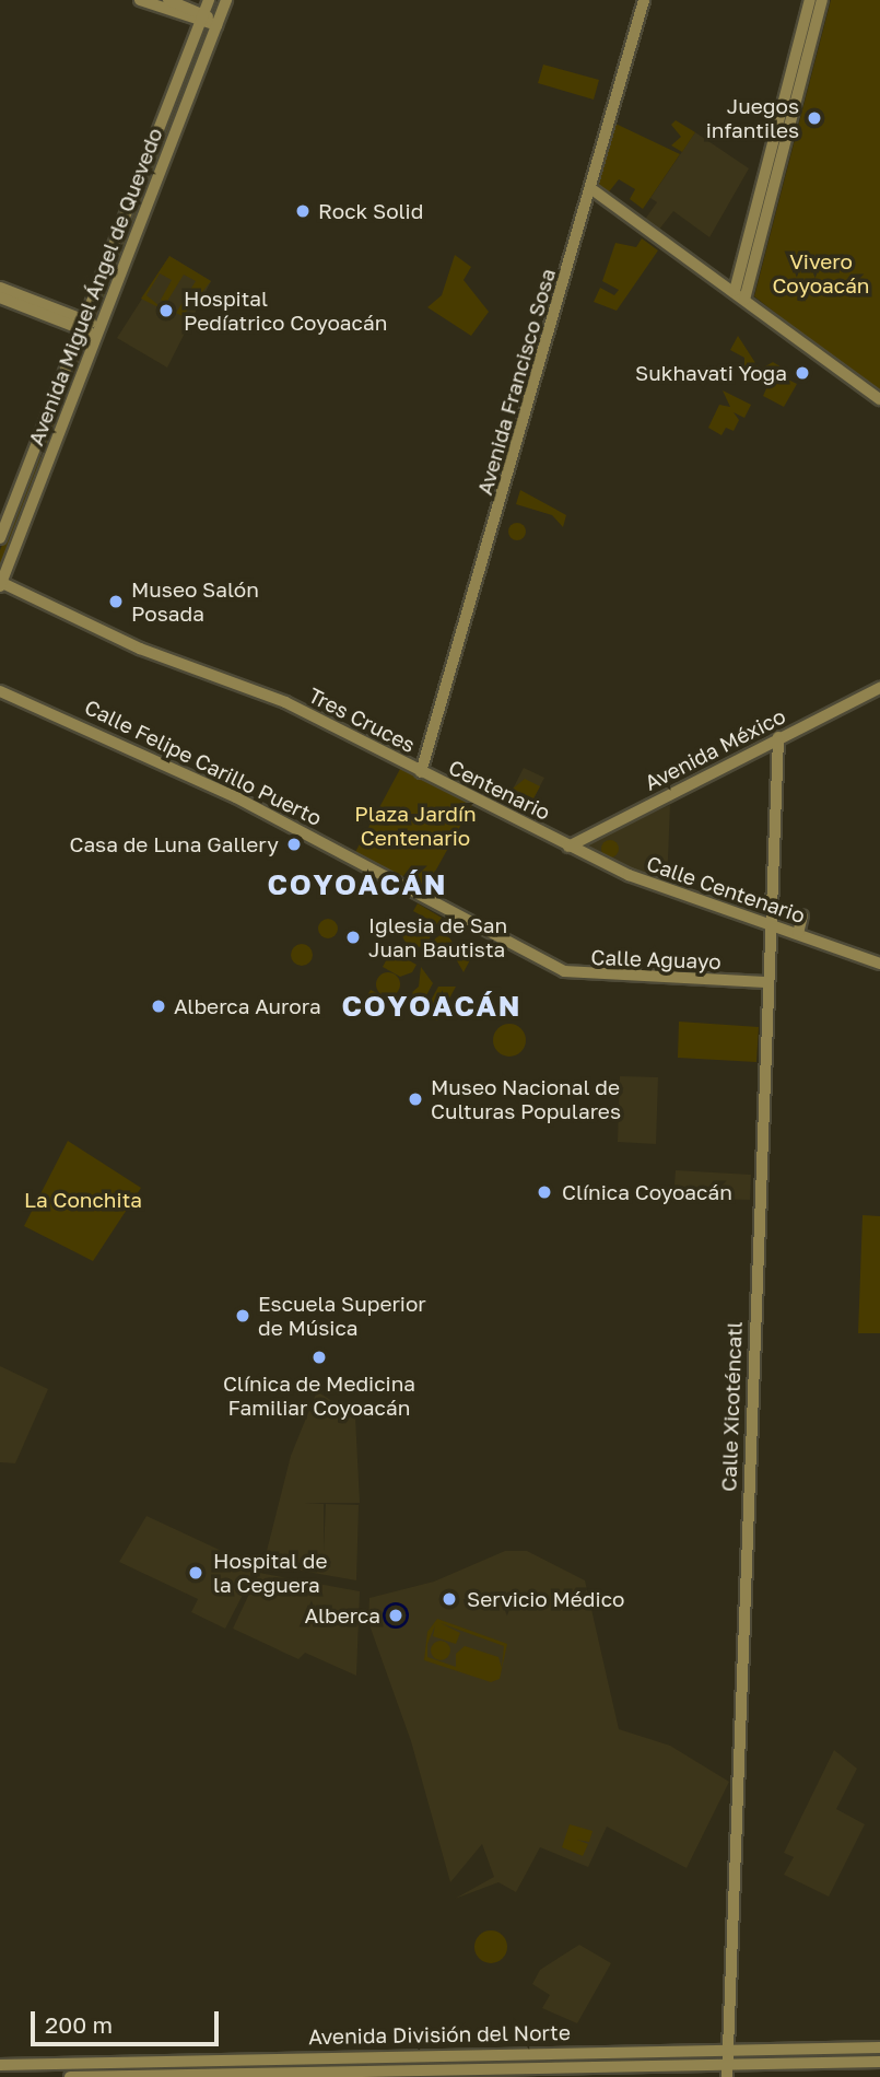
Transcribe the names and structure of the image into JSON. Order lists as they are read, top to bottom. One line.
{"streets":{"street":["Avenida Miguel Ángel de Quevedo","Avenida Francisco Sosa","Tres Cruces","Avenida México","Calle Felipe Carillo Puerto","Centenario","Calle Centenario","Calle Aguayo","Calle Xicoténcatl","Avenida División del Norte"]},"crossings":[["Avenida Miguel Ángel de Quevedo","Tres Cruces"],["Avenida Francisco Sosa","Tres Cruces"],["Avenida Francisco Sosa","Centenario"],["Tres Cruces","Centenario"],["Avenida México","Centenario"],["Avenida México","Calle Centenario"],["Avenida México","Calle Xicoténcatl"],["Calle Felipe Carillo Puerto","Calle Aguayo"],["Centenario","Calle Centenario"],["Calle Centenario","Calle Xicoténcatl"],["Calle Aguayo","Calle Xicoténcatl"],["Calle Xicoténcatl","Avenida División del Norte"]],"districts":["COYOACÁN","COYOACÁN"],"parks":["Vivero Coyoacán","Plaza Jardín Centenario","La Conchita"],"places":["Juegos infantiles","Rock Solid","Hospital Pedíatrico Coyoacán","Sukhavati Yoga","Museo Salón Posada","Casa de Luna Gallery","Iglesia de San Juan Bautista","Alberca Aurora","Museo Nacional de Culturas Populares","Clínica Coyoacán","Escuela Superior de Música","Clínica de Medicina Familiar Coyoacán","Hospital de la Ceguera","Servicio Médico","Alberca"],"scale_bar":"200 m"}
